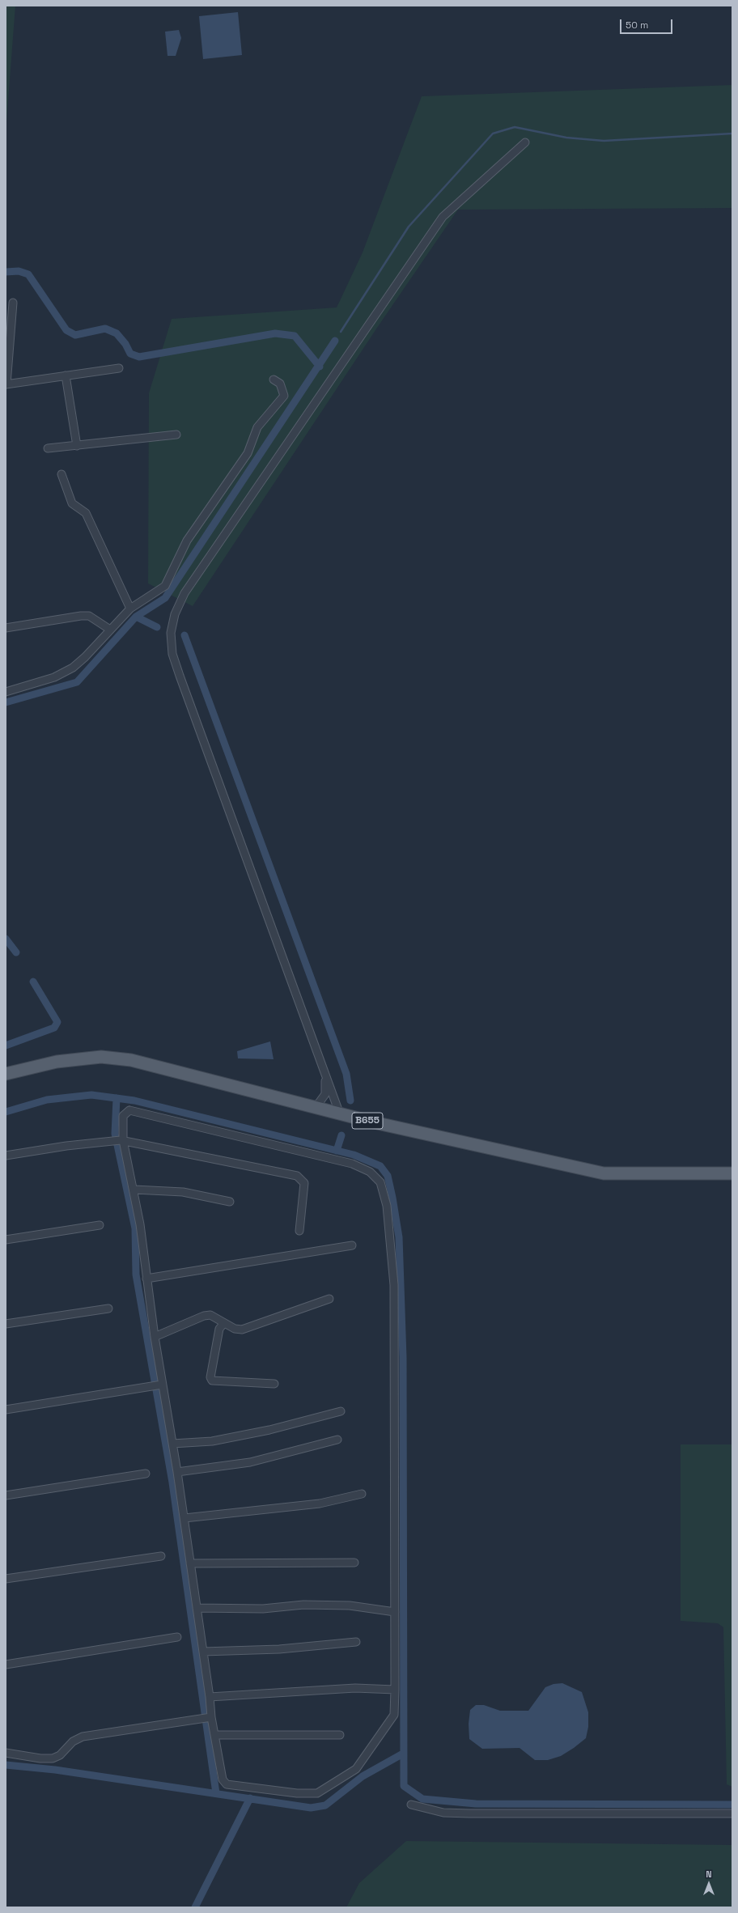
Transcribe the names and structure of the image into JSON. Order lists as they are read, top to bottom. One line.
{"streets":{"main road":["B655"]},"scale_bar":"50 m","north":"top"}
